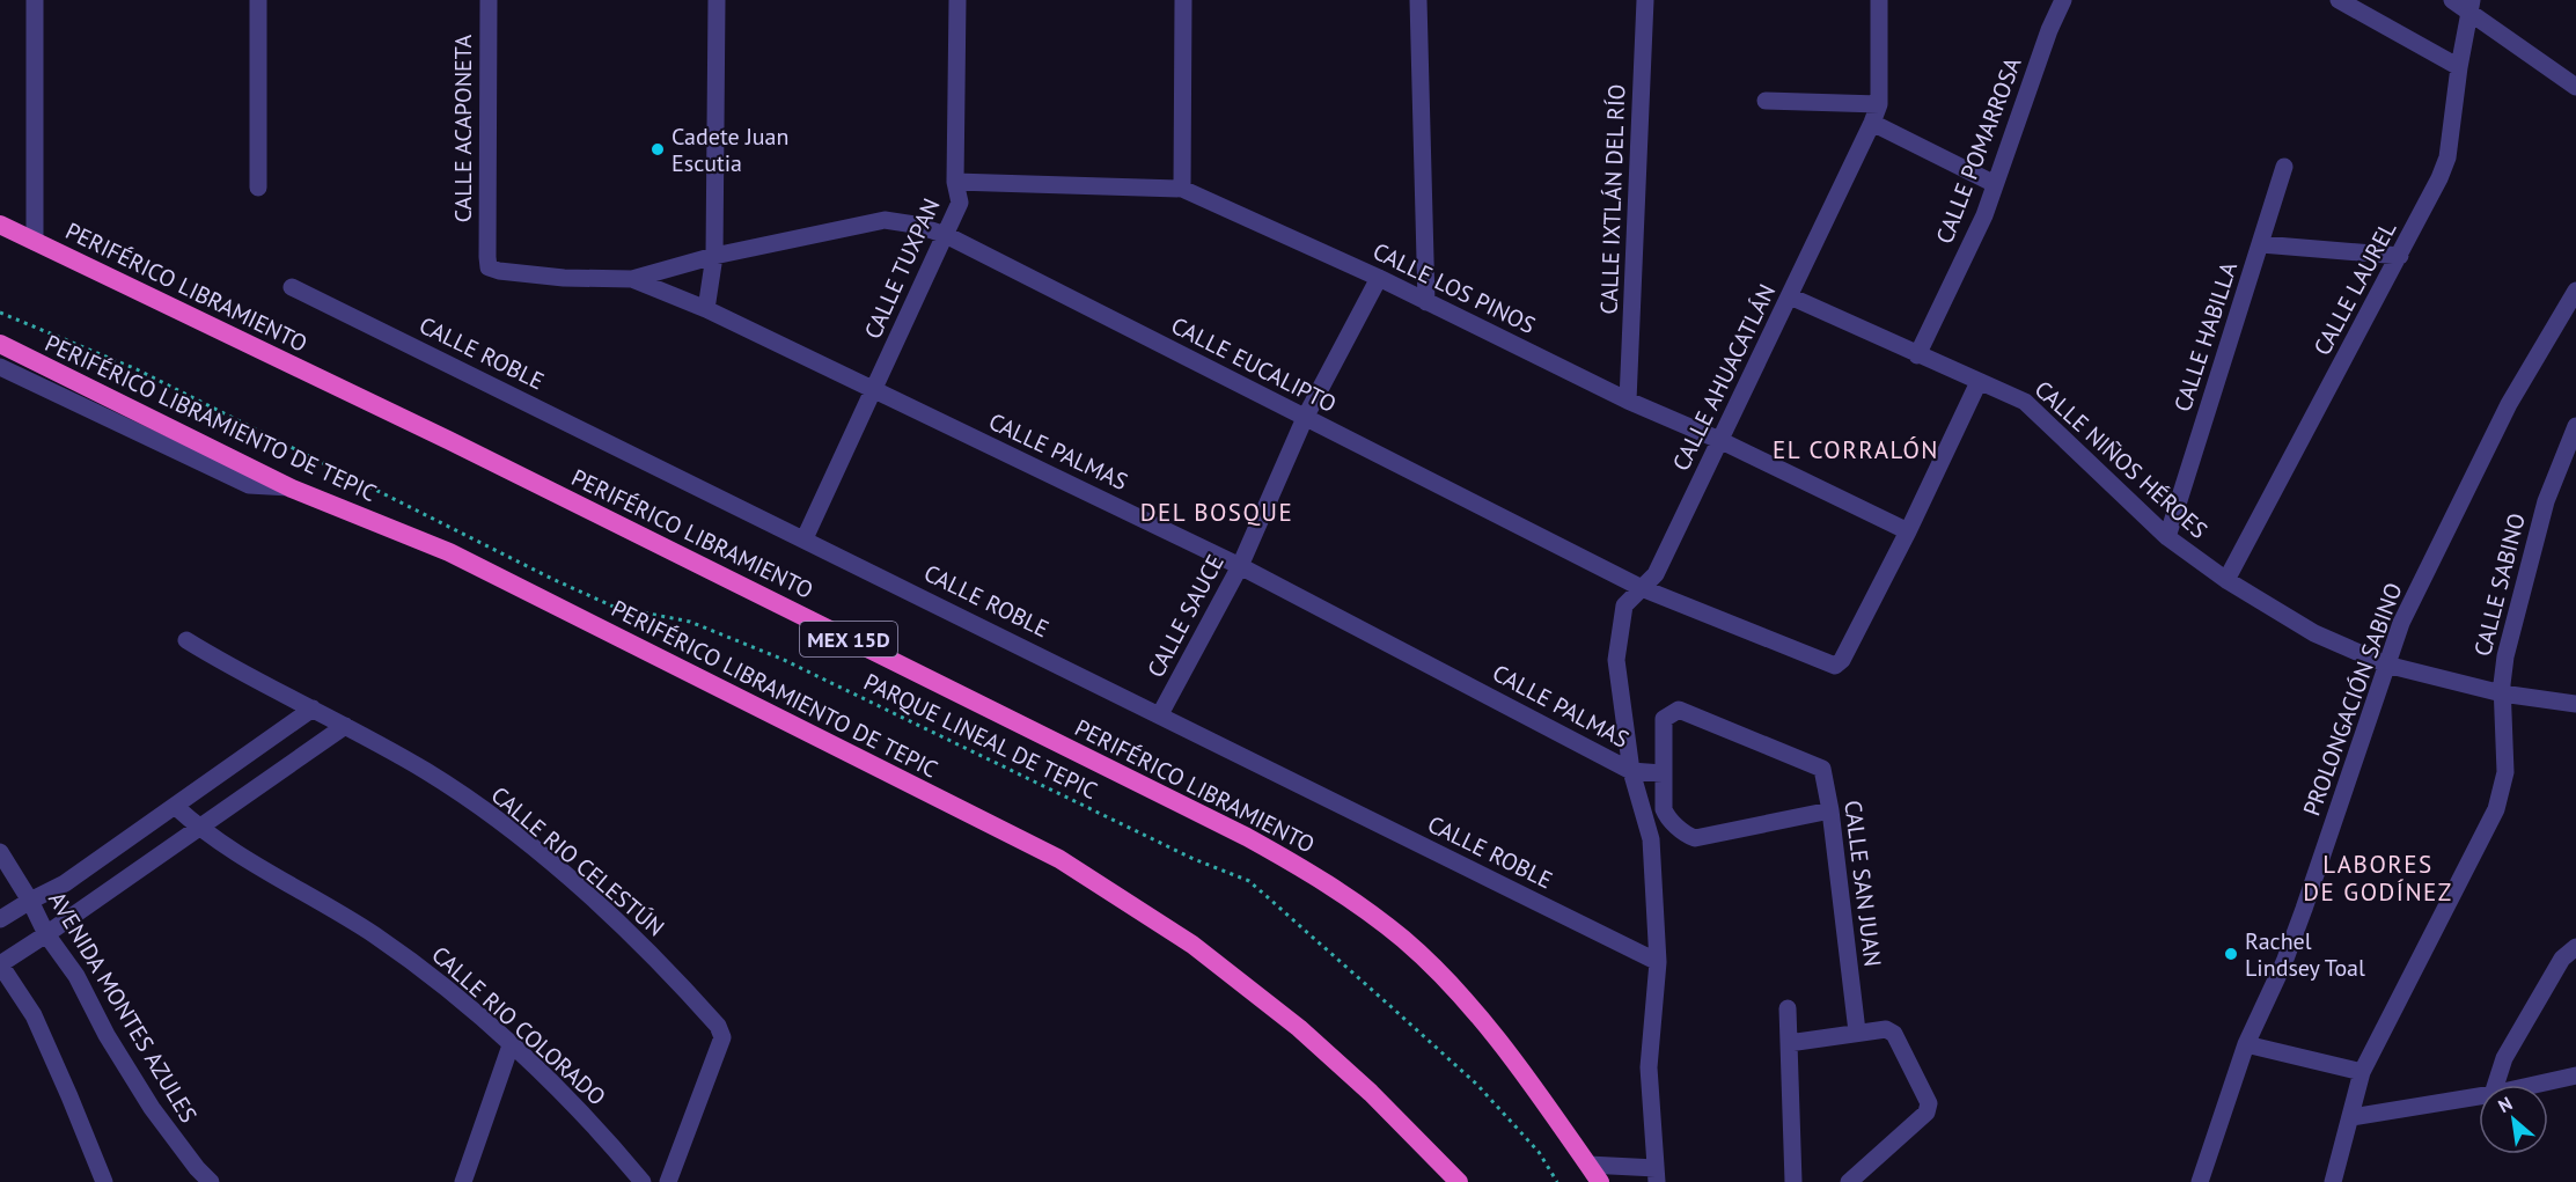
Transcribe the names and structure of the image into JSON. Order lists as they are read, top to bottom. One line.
{"streets":{"highway":["PERIFÉRICO LIBRAMIENTO","PERIFÉRICO LIBRAMIENTO DE TEPIC","MEX 15D"],"street":["CALLE ACAPONETA","CALLE POMARROSA","CALLE IXTLÁN DEL RÍO","CALLE TUXPAN","CALLE LOS PINOS","CALLE LAUREL","CALLE HABILLA","CALLE ROBLE","CALLE EUCALIPTO","CALLE AHUACATLÁN","CALLE PALMAS","CALLE NIÑOS HÉROES","CALLE SABINO","CALLE SAUCE","PROLONGACIÓN SABINO","CALLE RIO CELESTÚN","CALLE SAN JUAN","AVENIDA MONTES AZULES","CALLE RIO COLORADO"],"path":["PARQUE LINEAL DE TEPIC"]},"crossings":[["CALLE ACAPONETA","CALLE PALMAS"],["CALLE POMARROSA","CALLE NIÑOS HÉROES"],["CALLE IXTLÁN DEL RÍO","CALLE LOS PINOS"],["CALLE TUXPAN","CALLE LOS PINOS"],["CALLE TUXPAN","CALLE ROBLE"],["CALLE TUXPAN","CALLE EUCALIPTO"],["CALLE TUXPAN","CALLE PALMAS"],["CALLE LOS PINOS","CALLE EUCALIPTO"],["CALLE LOS PINOS","CALLE AHUACATLÁN"],["CALLE LOS PINOS","CALLE SAUCE"],["CALLE LAUREL","CALLE HABILLA"],["CALLE LAUREL","CALLE NIÑOS HÉROES"],["CALLE HABILLA","CALLE NIÑOS HÉROES"],["CALLE ROBLE","CALLE AHUACATLÁN"],["CALLE ROBLE","CALLE SAUCE"],["CALLE EUCALIPTO","CALLE AHUACATLÁN"],["CALLE EUCALIPTO","CALLE PALMAS"],["CALLE EUCALIPTO","CALLE SAUCE"],["CALLE AHUACATLÁN","CALLE PALMAS"],["CALLE AHUACATLÁN","CALLE NIÑOS HÉROES"],["CALLE PALMAS","CALLE SAUCE"],["CALLE NIÑOS HÉROES","CALLE SABINO"],["CALLE NIÑOS HÉROES","PROLONGACIÓN SABINO"]],"districts":["EL CORRALÓN","DEL BOSQUE","LABORES DE GODÍNEZ"],"places":["Cadete Juan Escutia","Rachel Lindsey Toal"],"north":"top left"}
